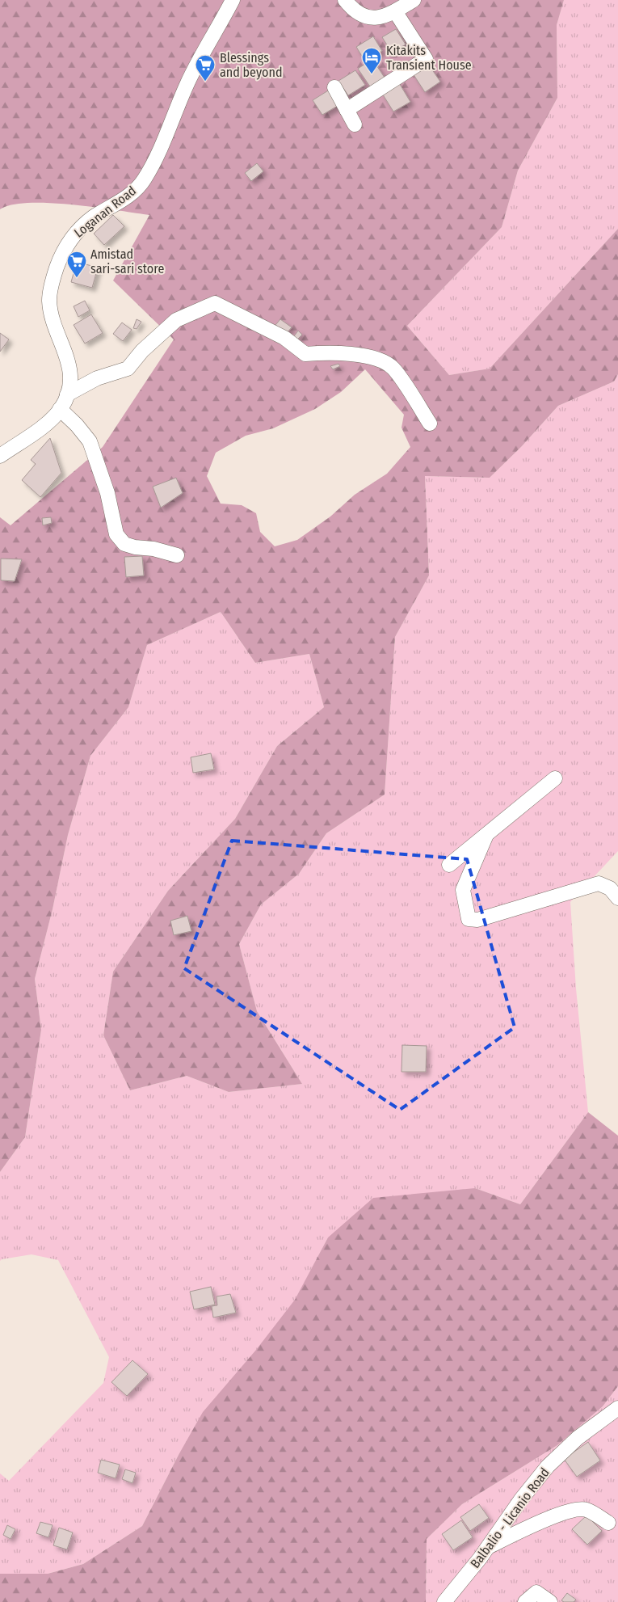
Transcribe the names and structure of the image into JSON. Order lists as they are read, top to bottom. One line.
{"streets":{"street":["Loganan Road","Balbalio - Licanio Road"]},"places":{"hotel":["Kitakits Transient House"],"supermarket":["Blessings and beyond","Amistad sari-sari store"]}}
